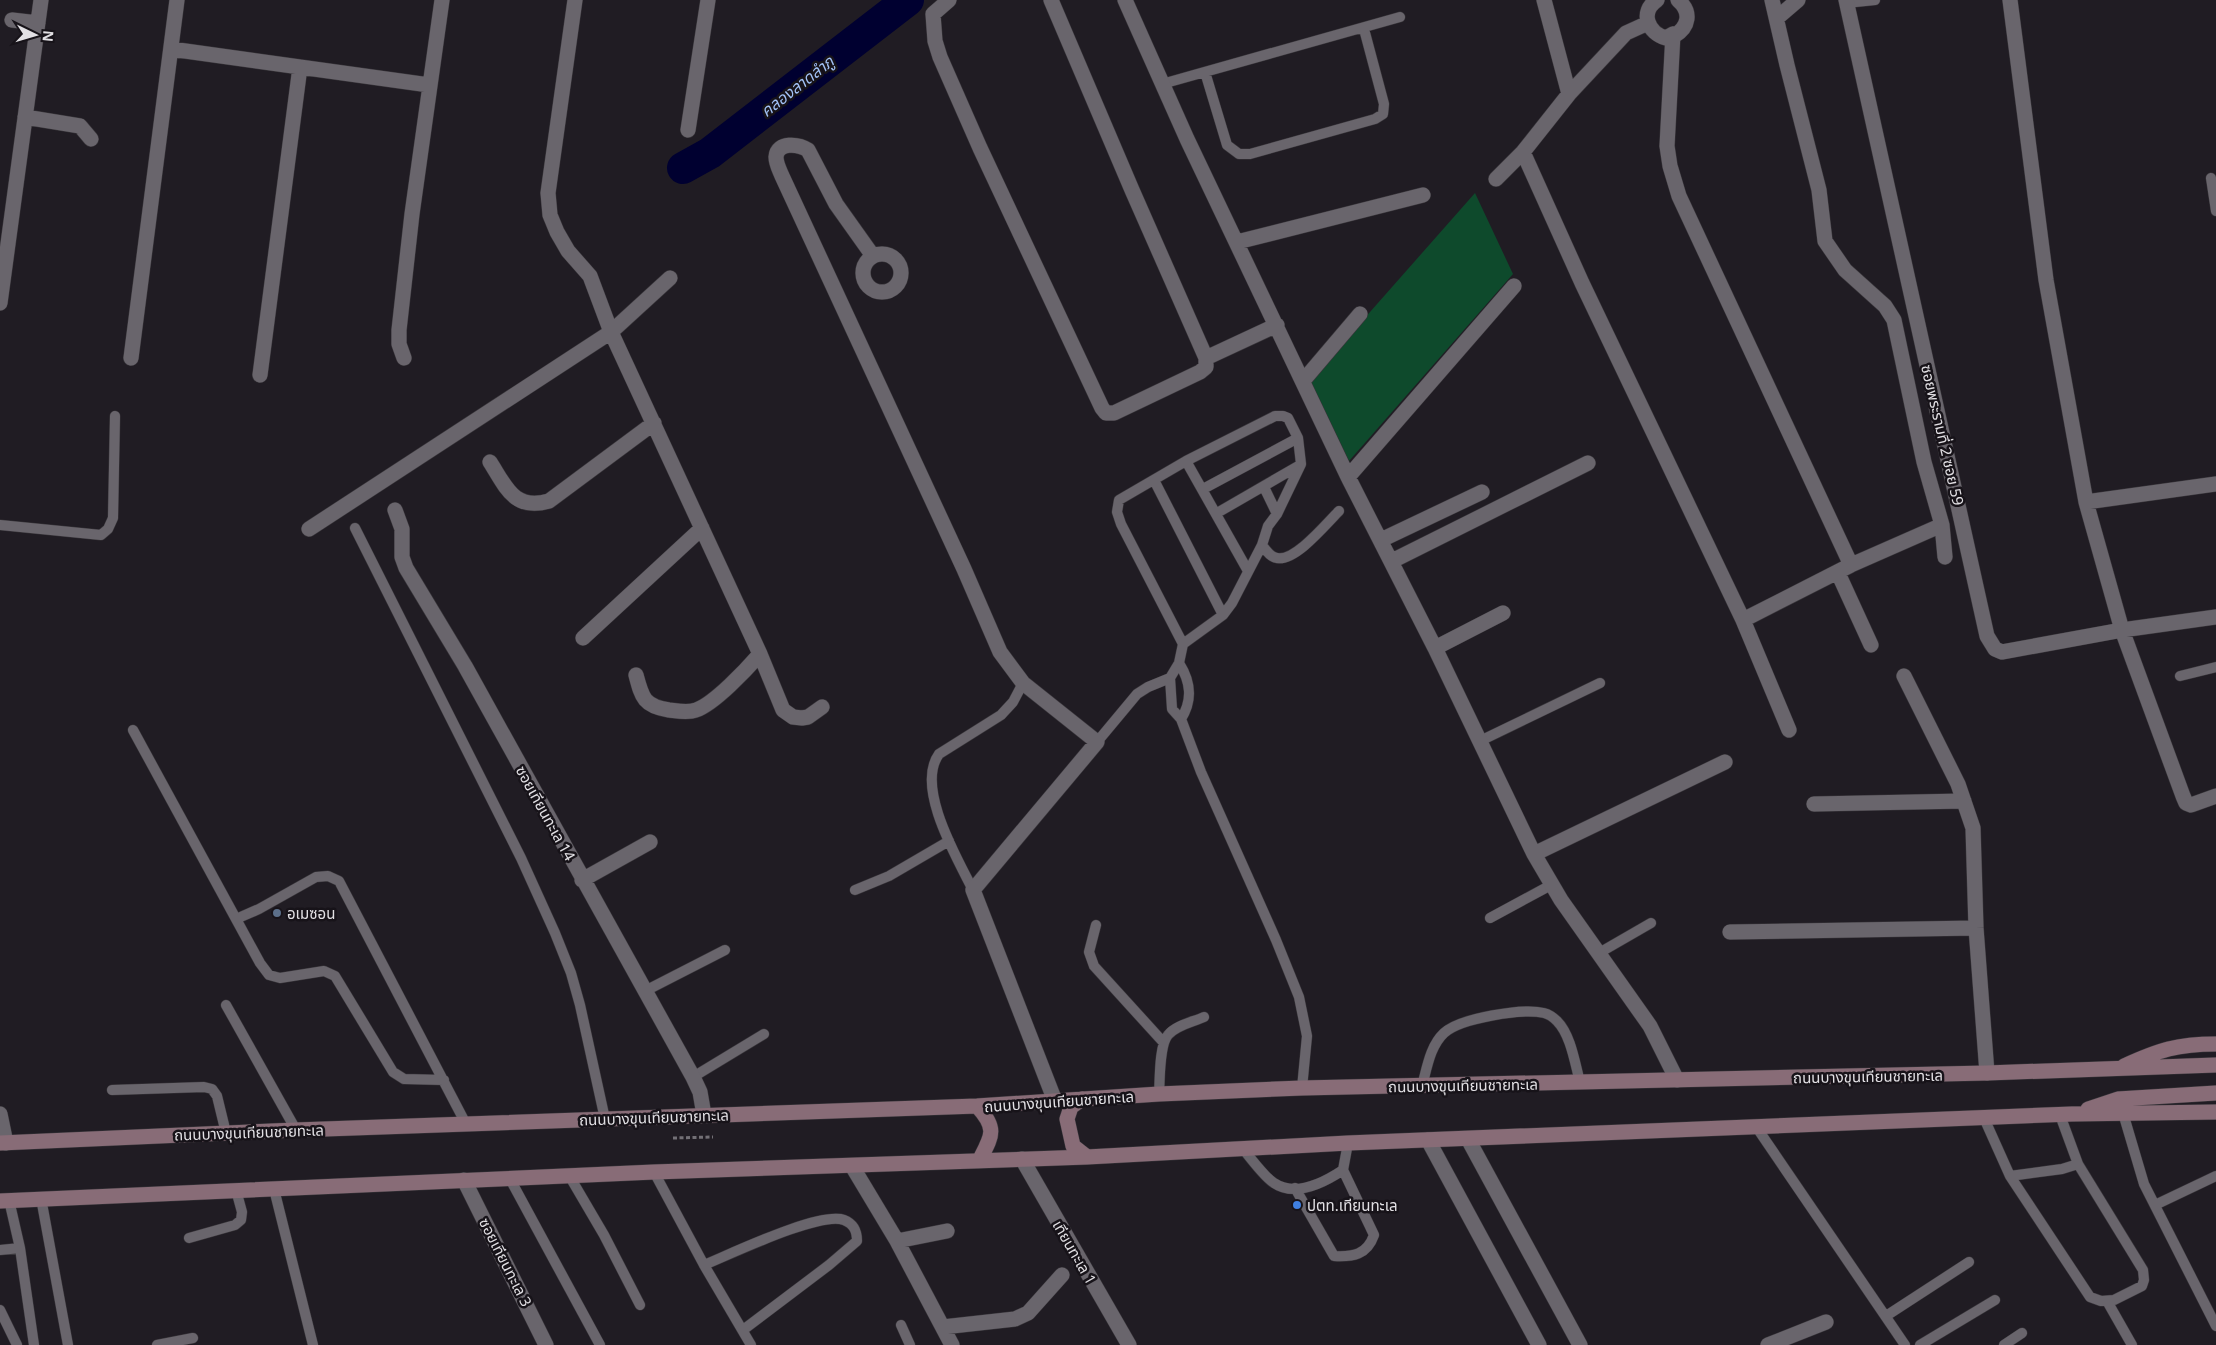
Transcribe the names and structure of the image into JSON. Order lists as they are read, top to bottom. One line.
{"streets":{"main road":["ถนนบางขุนเทียนชายทะเล"],"street":["ซอยพระรามที่ 2 ซอย 59","ซอยเทียนทะเล 14","เทียนทะเล 1","ซอยเทียนทะเล 3"]},"crossings":[["ซอยเทียนทะเล 14","ถนนบางขุนเทียนชายทะเล"]],"water":["คลองลาดลำภู"],"places":["อเมซอน","ปตท.เทียนทะเล"],"north":"right"}
